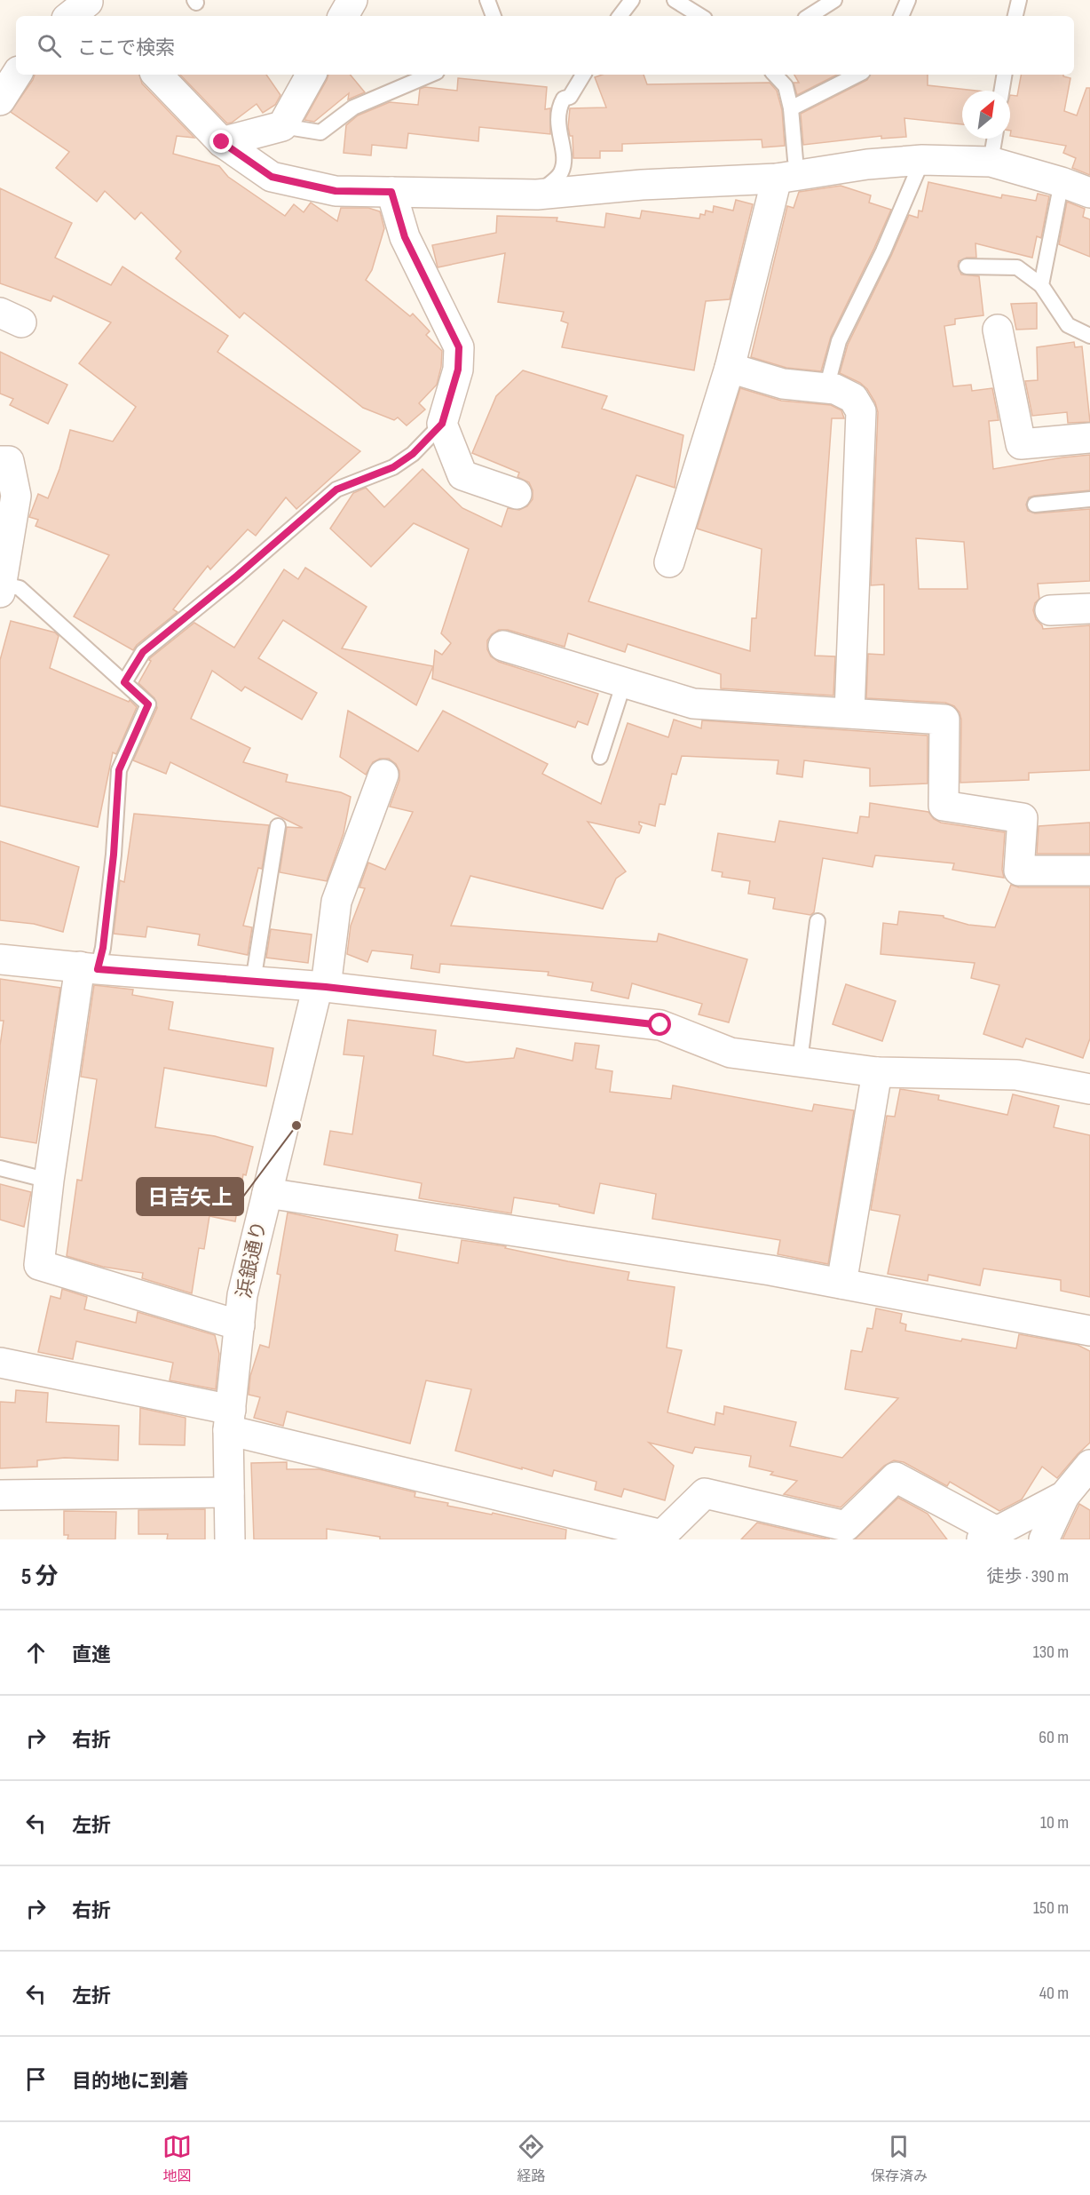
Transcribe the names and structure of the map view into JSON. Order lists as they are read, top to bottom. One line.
{"streets":{"street":["浜銀通り"]},"places":["日吉矢上"],"north":"top right","page":{"search":"ここで検索","heading":["5 分","徒歩 · 390 m"],"list":[["直進","130 m"],["右折","60 m"],["左折","10 m"],["右折","150 m"],["左折","40 m"],"目的地に到着"],"nav":["地図","経路","保存済み"]}}
